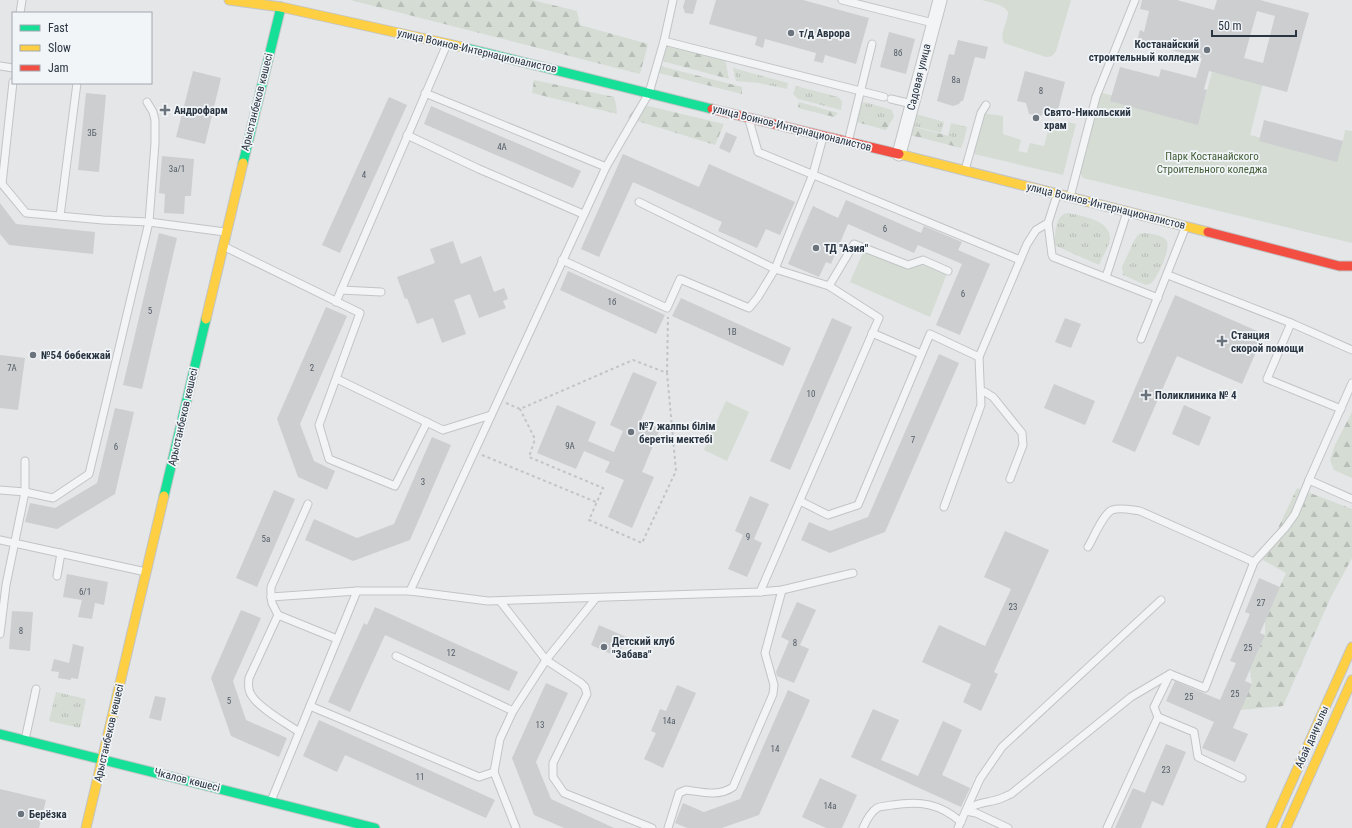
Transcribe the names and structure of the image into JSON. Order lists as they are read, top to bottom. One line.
{"streets":{"street":["улица Воинов-Интернационалистов","Садовая улица","Арыстанбеков көшесі","Абай даңғылы","Чкалов көшесі"]},"crossings":[["улица Воинов-Интернационалистов","Садовая улица"],["улица Воинов-Интернационалистов","Арыстанбеков көшесі"],["Арыстанбеков көшесі","Чкалов көшесі"]],"parks":["Парк Костанайского Строительного коледжа"],"places":{"other":["т/д Аврора","Костанайский строительный колледж","Свято-Никольский храм","ТД \"Азия\"","№54 бөбекжай","№7 жалпы білім беретін мектебі","Детский клуб \"Забава\"","Берёзка"],"health":["Андрофарм","Станция скорой помощи","Поликлиника № 4"]},"house_numbers":["8б","8а","8","3Б","4А","3а/1","4","6","6","1б","5","1В","7А","2","10","7","9А","6","3","9","5а","6/1","27","23","8","8","25","12","25","25","5","14а","13","14","23","11","14а"],"legend":["Fast","Slow","Jam"],"scale_bar":"50 m"}
